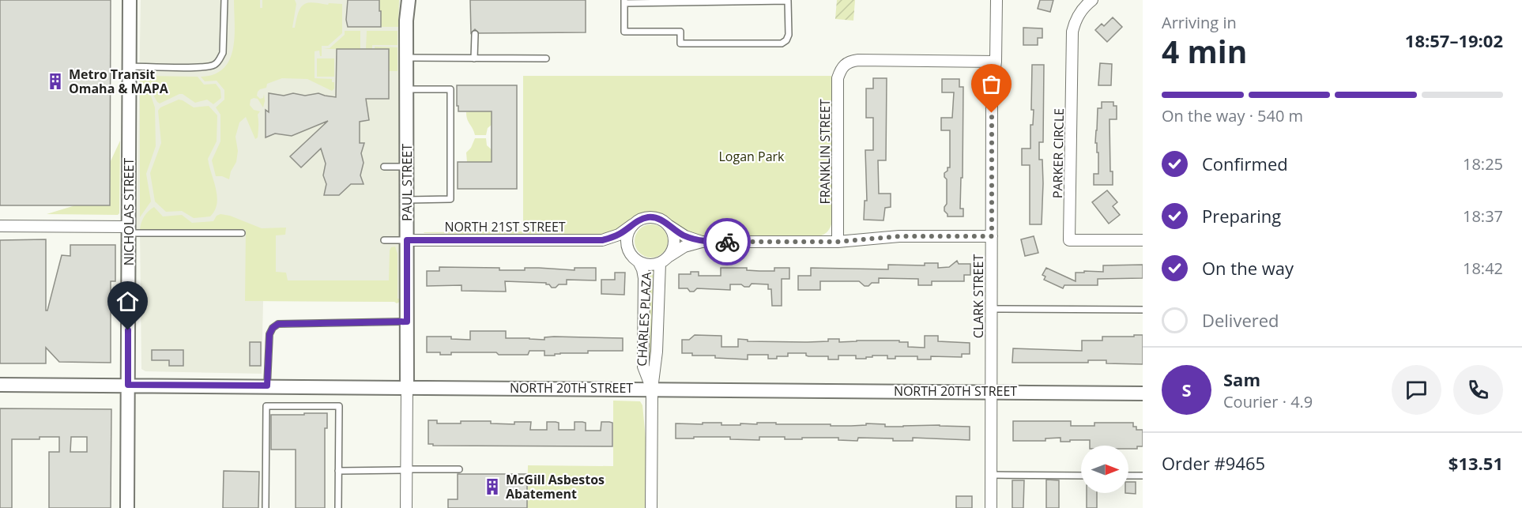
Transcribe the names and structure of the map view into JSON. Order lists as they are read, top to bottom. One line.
{"streets":{"street":["FRANKLIN STREET","PARKER CIRCLE","PAUL STREET","NICHOLAS STREET","NORTH 21ST STREET","CLARK STREET","CHARLES PLAZA","NORTH 20TH STREET"]},"crossings":[["FRANKLIN STREET","CLARK STREET"],["PAUL STREET","NORTH 21ST STREET"],["PAUL STREET","NORTH 20TH STREET"],["NICHOLAS STREET","NORTH 20TH STREET"],["CLARK STREET","NORTH 20TH STREET"],["CHARLES PLAZA","NORTH 20TH STREET"]],"parks":["Logan Park"],"places":{"building":["Metro Transit Omaha & MAPA","McGill Asbestos Abatement"]},"north":"right","page":{"heading":["4 min","Arriving in","18:57–19:02"],"panel":["Sam","Courier · 4.9","Order #9465","$13.51"],"bar":"On the way · 540 m","list":[["Confirmed","18:25"],["Preparing","18:37"],["On the way","18:42"],"Delivered"],"round":"S"}}
